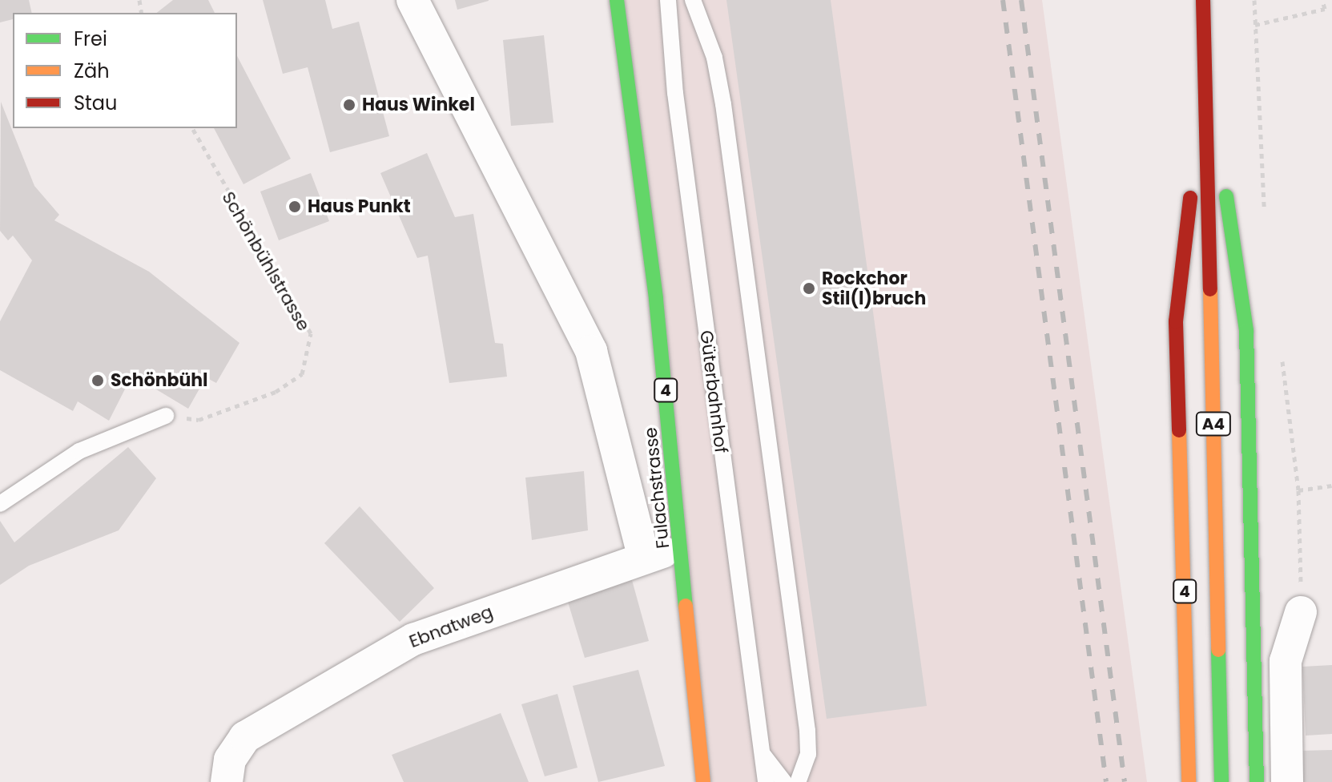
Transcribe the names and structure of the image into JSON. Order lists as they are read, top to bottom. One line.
{"streets":{"main road":["4","A4","Fulachstrasse"],"street":["Ebnatweg"],"lane":["Güterbahnhof"],"path":["Schönbühlstrasse"]},"crossings":[["4","A4"],["Fulachstrasse","Ebnatweg"]],"places":["Haus Winkel","Haus Punkt","Rockchor Stil(l)bruch","Schönbühl"],"legend":["Frei","Zäh","Stau"]}
